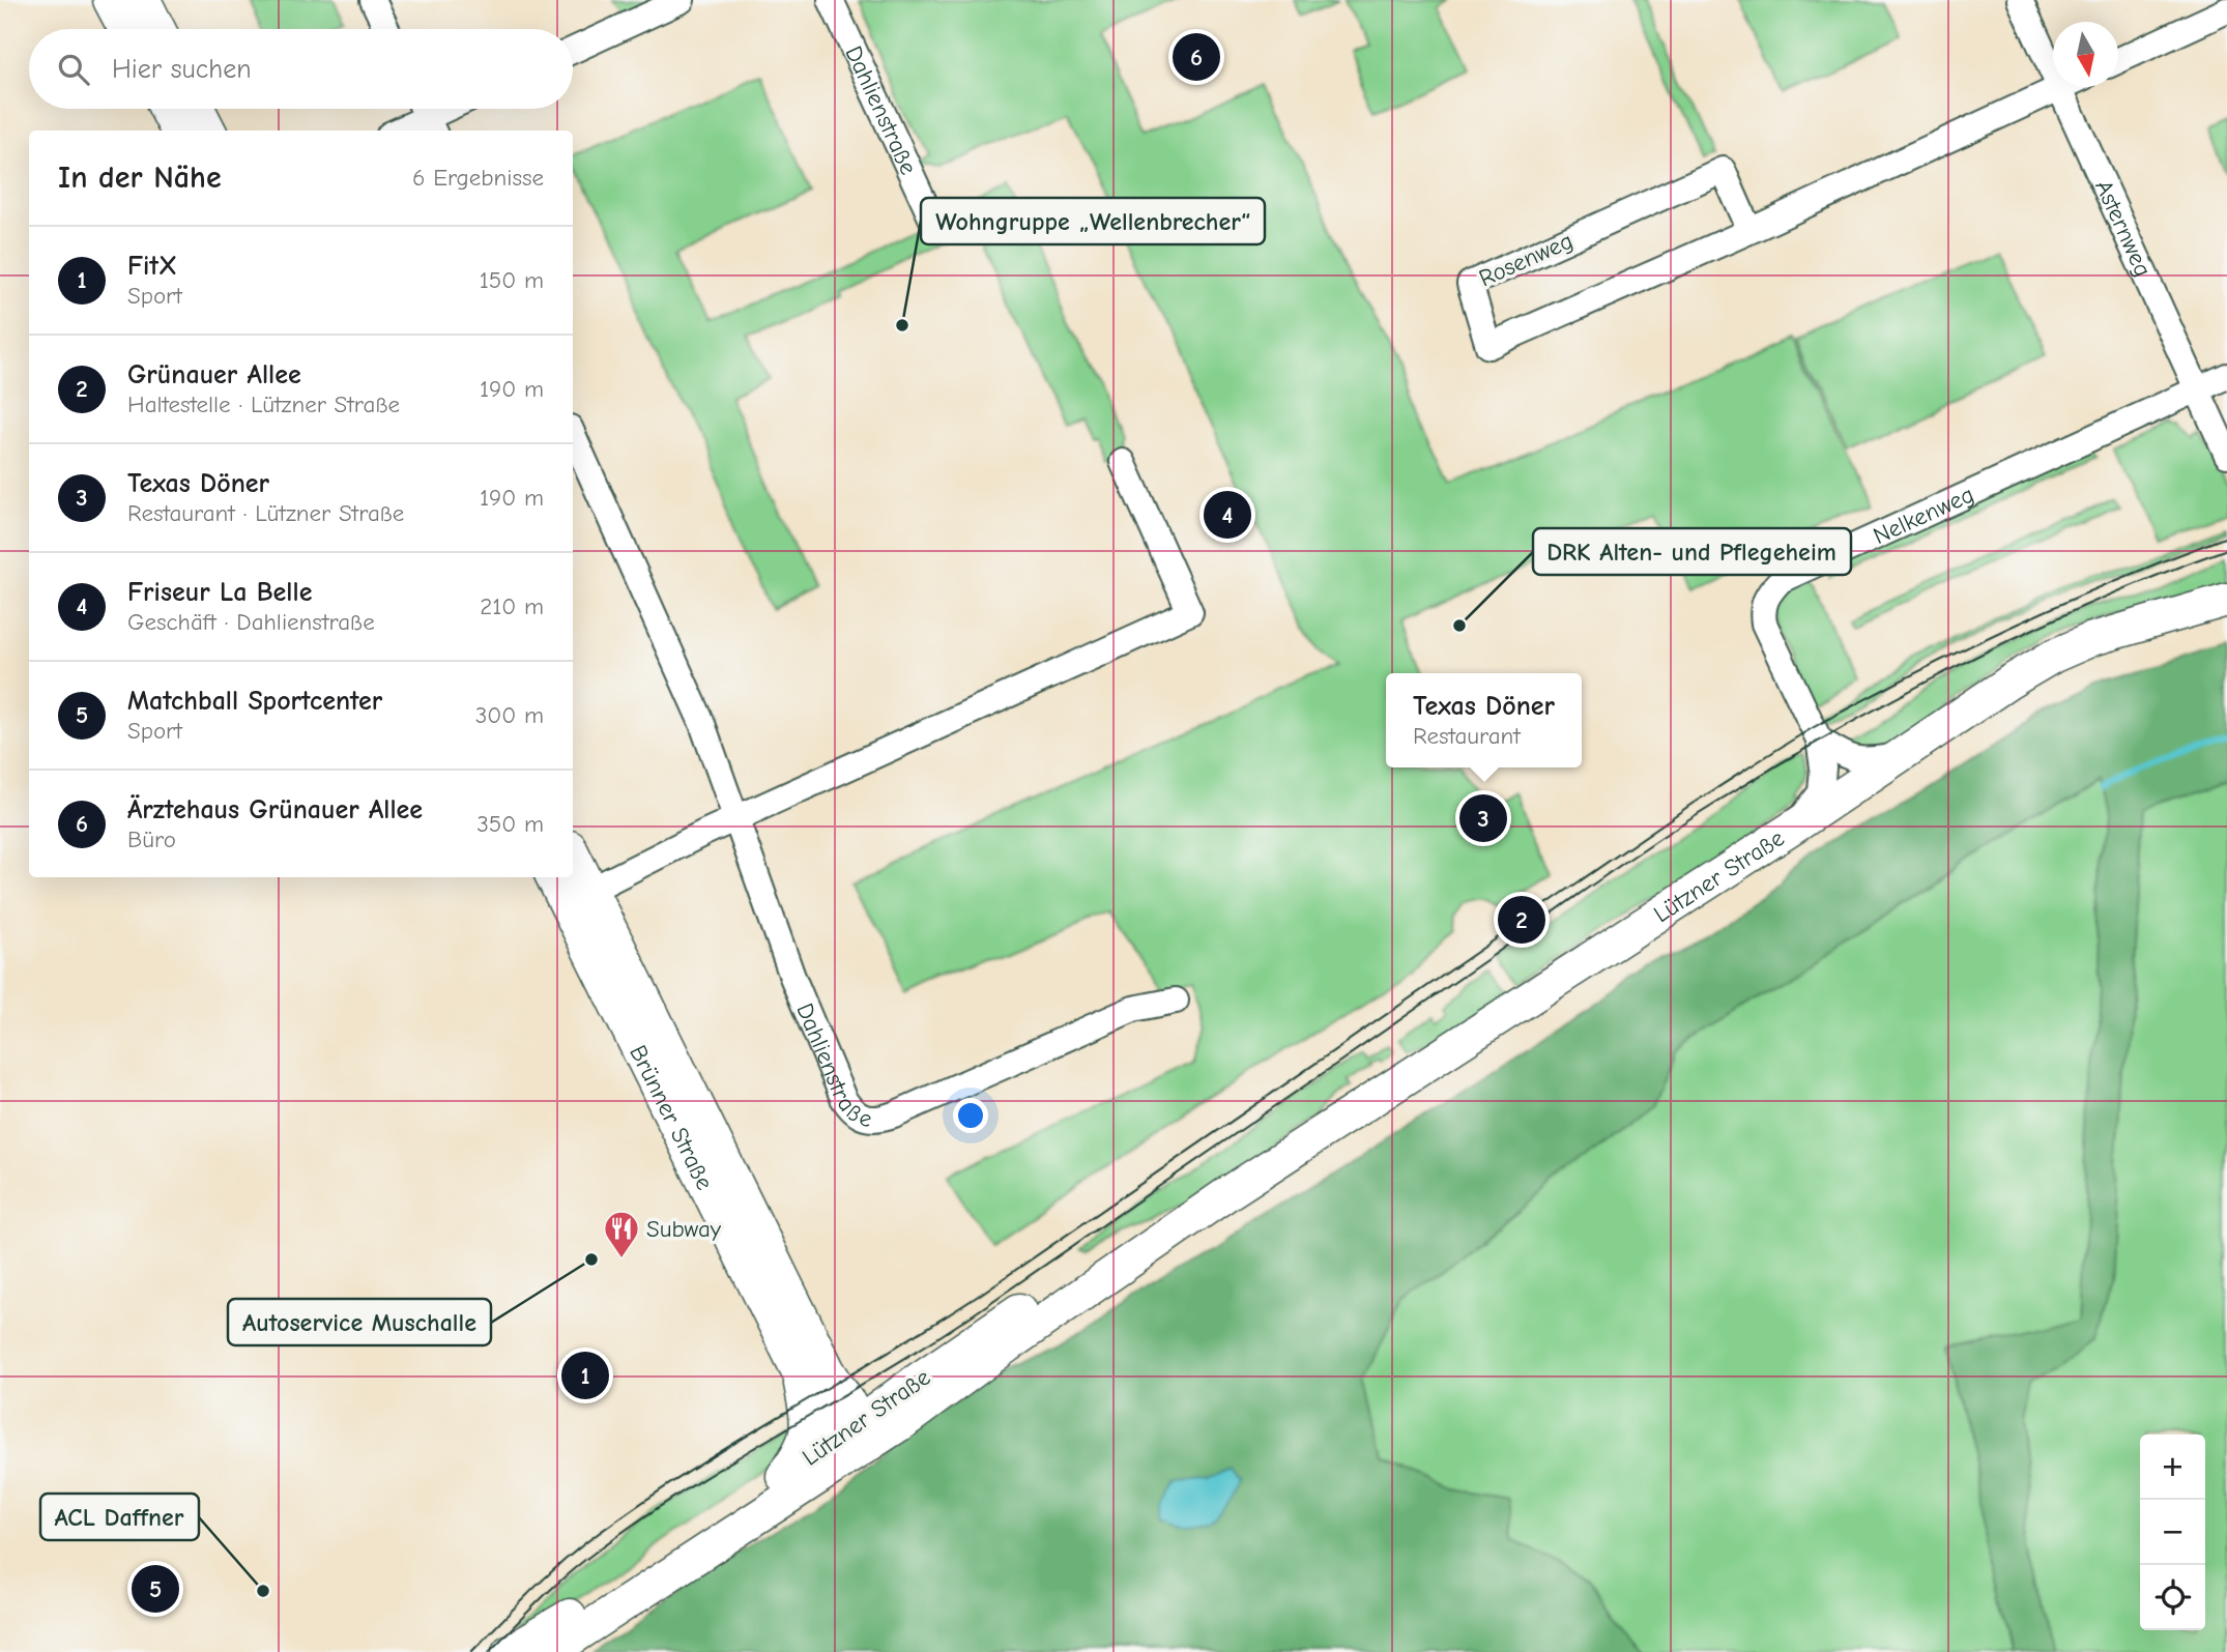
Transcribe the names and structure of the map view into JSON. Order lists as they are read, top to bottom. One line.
{"streets":{"main road":["Lützner Straße","Brünner Straße"],"street":["Dahlienstraße","Asternweg","Rosenweg","Nelkenweg"]},"crossings":[["Asternweg","Rosenweg"],["Asternweg","Nelkenweg"],["Nelkenweg","Lützner Straße"],["Lützner Straße","Brünner Straße"]],"places":{"other":["Wohngruppe „Wellenbrecher“","DRK Alten- und Pflegeheim","Autoservice Muschalle","ACL Daffner"],"restaurant":["Subway"]},"north":"bottom","page":{"pins":["6","4","3","2","1","5"],"search":"Hier suchen","heading":["In der Nähe","6 Ergebnisse"],"list":[{"mark":"1","name":"FitX","note":"Sport","value":"150 m"},{"mark":"2","name":"Grünauer Allee","note":"Haltestelle · Lützner Straße","value":"190 m"},{"mark":"3","name":"Texas Döner","note":"Restaurant · Lützner Straße","value":"190 m"},{"mark":"4","name":"Friseur La Belle","note":"Geschäft · Dahlienstraße","value":"210 m"},{"mark":"5","name":"Matchball Sportcenter","note":"Sport","value":"300 m"},{"mark":"6","name":"Ärztehaus Grünauer Allee","note":"Büro","value":"350 m"}],"popup":["Texas Döner","Restaurant"],"map_buttons":["+","−"]}}
